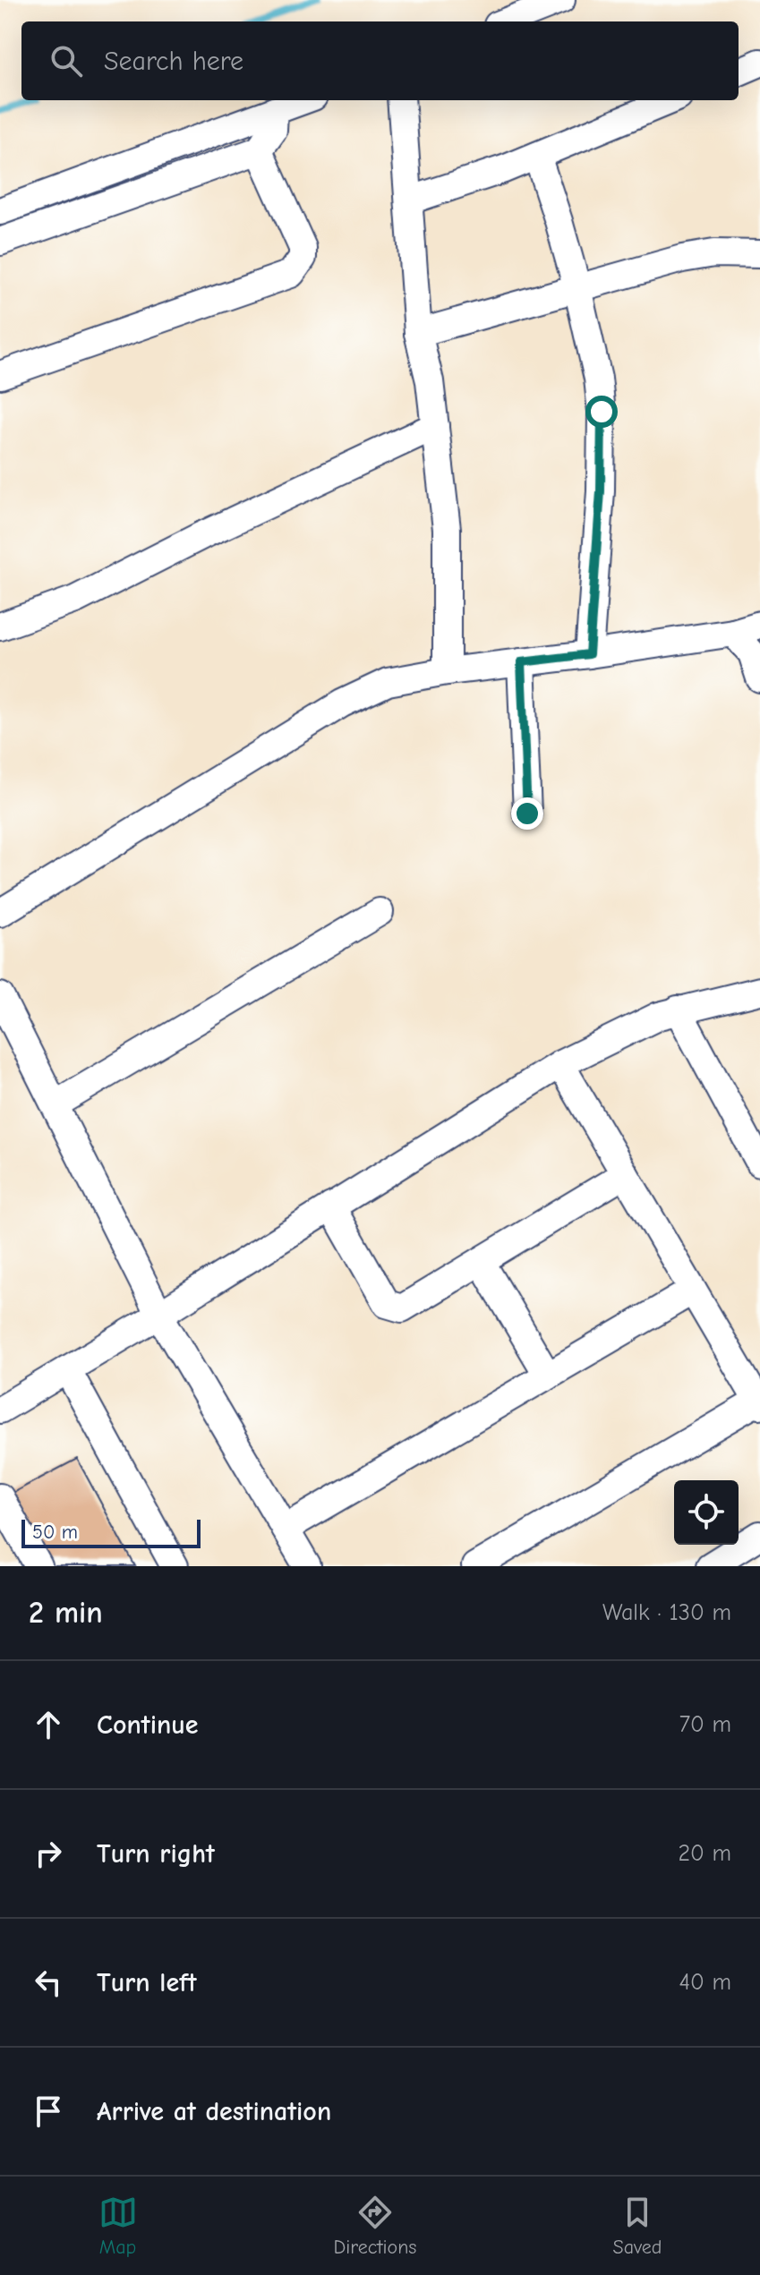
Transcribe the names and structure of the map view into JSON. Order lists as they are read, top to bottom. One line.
{"scale_bar":"50 m","page":{"search":"Search here","scale":"50 m","heading":["2 min","Walk · 130 m"],"list":[["Continue","70 m"],["Turn right","20 m"],["Turn left","40 m"],"Arrive at destination"],"nav":["Map","Directions","Saved"]}}
